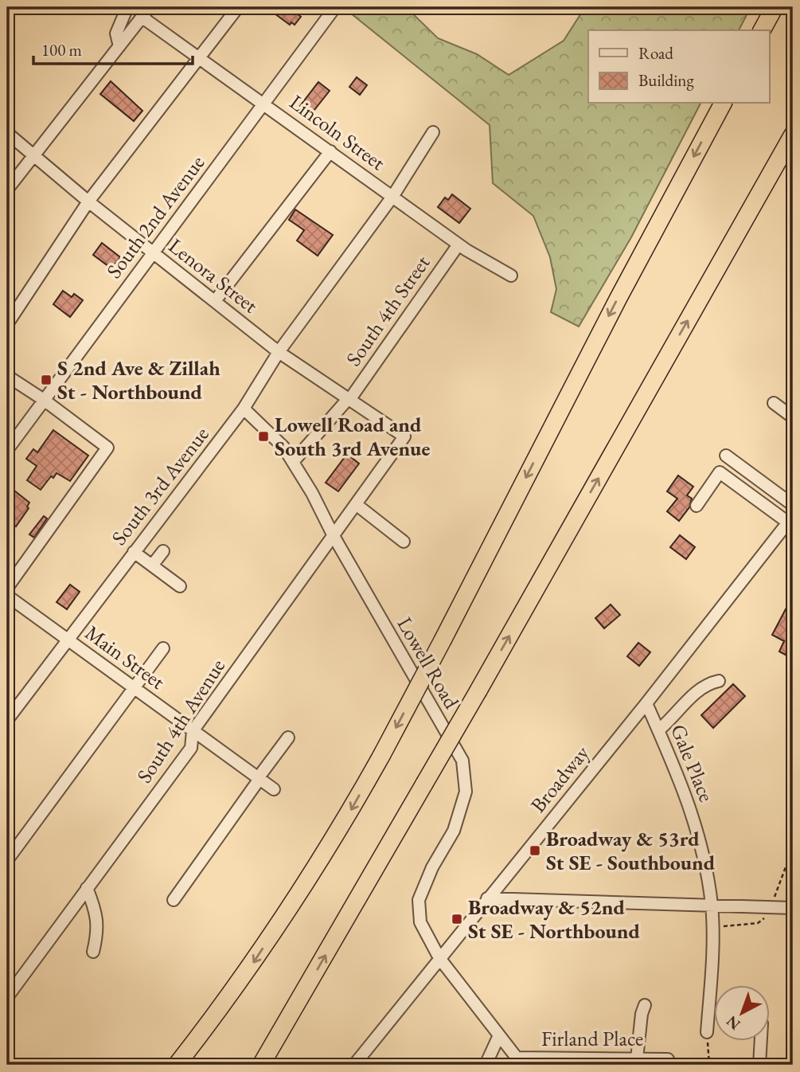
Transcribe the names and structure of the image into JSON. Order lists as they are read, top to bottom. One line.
{"streets":{"street":["Lincoln Street","South 2nd Avenue","Lenora Street","South 4th Street","South 3rd Avenue","Main Street","Lowell Road","South 4th Avenue","Gale Place","Broadway","Firland Place"]},"crossings":[["Lincoln Street","South 2nd Avenue"],["Lincoln Street","South 4th Street"],["Lincoln Street","South 3rd Avenue"],["South 2nd Avenue","Lenora Street"],["Lenora Street","South 4th Street"],["Lenora Street","South 3rd Avenue"],["Lenora Street","South 4th Avenue"],["South 4th Street","Lowell Road"],["South 3rd Avenue","Main Street"],["South 3rd Avenue","Lowell Road"],["Main Street","South 4th Avenue"],["Lowell Road","South 4th Avenue"],["Lowell Road","Broadway"],["Lowell Road","Firland Place"],["Gale Place","Broadway"]],"places":{"transit":["S 2nd Ave & Zillah St - Northbound","Lowell Road and South 3rd Avenue","Broadway & 53rd St SE - Southbound","Broadway & 52nd St SE - Northbound"]},"legend":["Road","Building"],"scale_bar":"100 m","north":"bottom left"}
